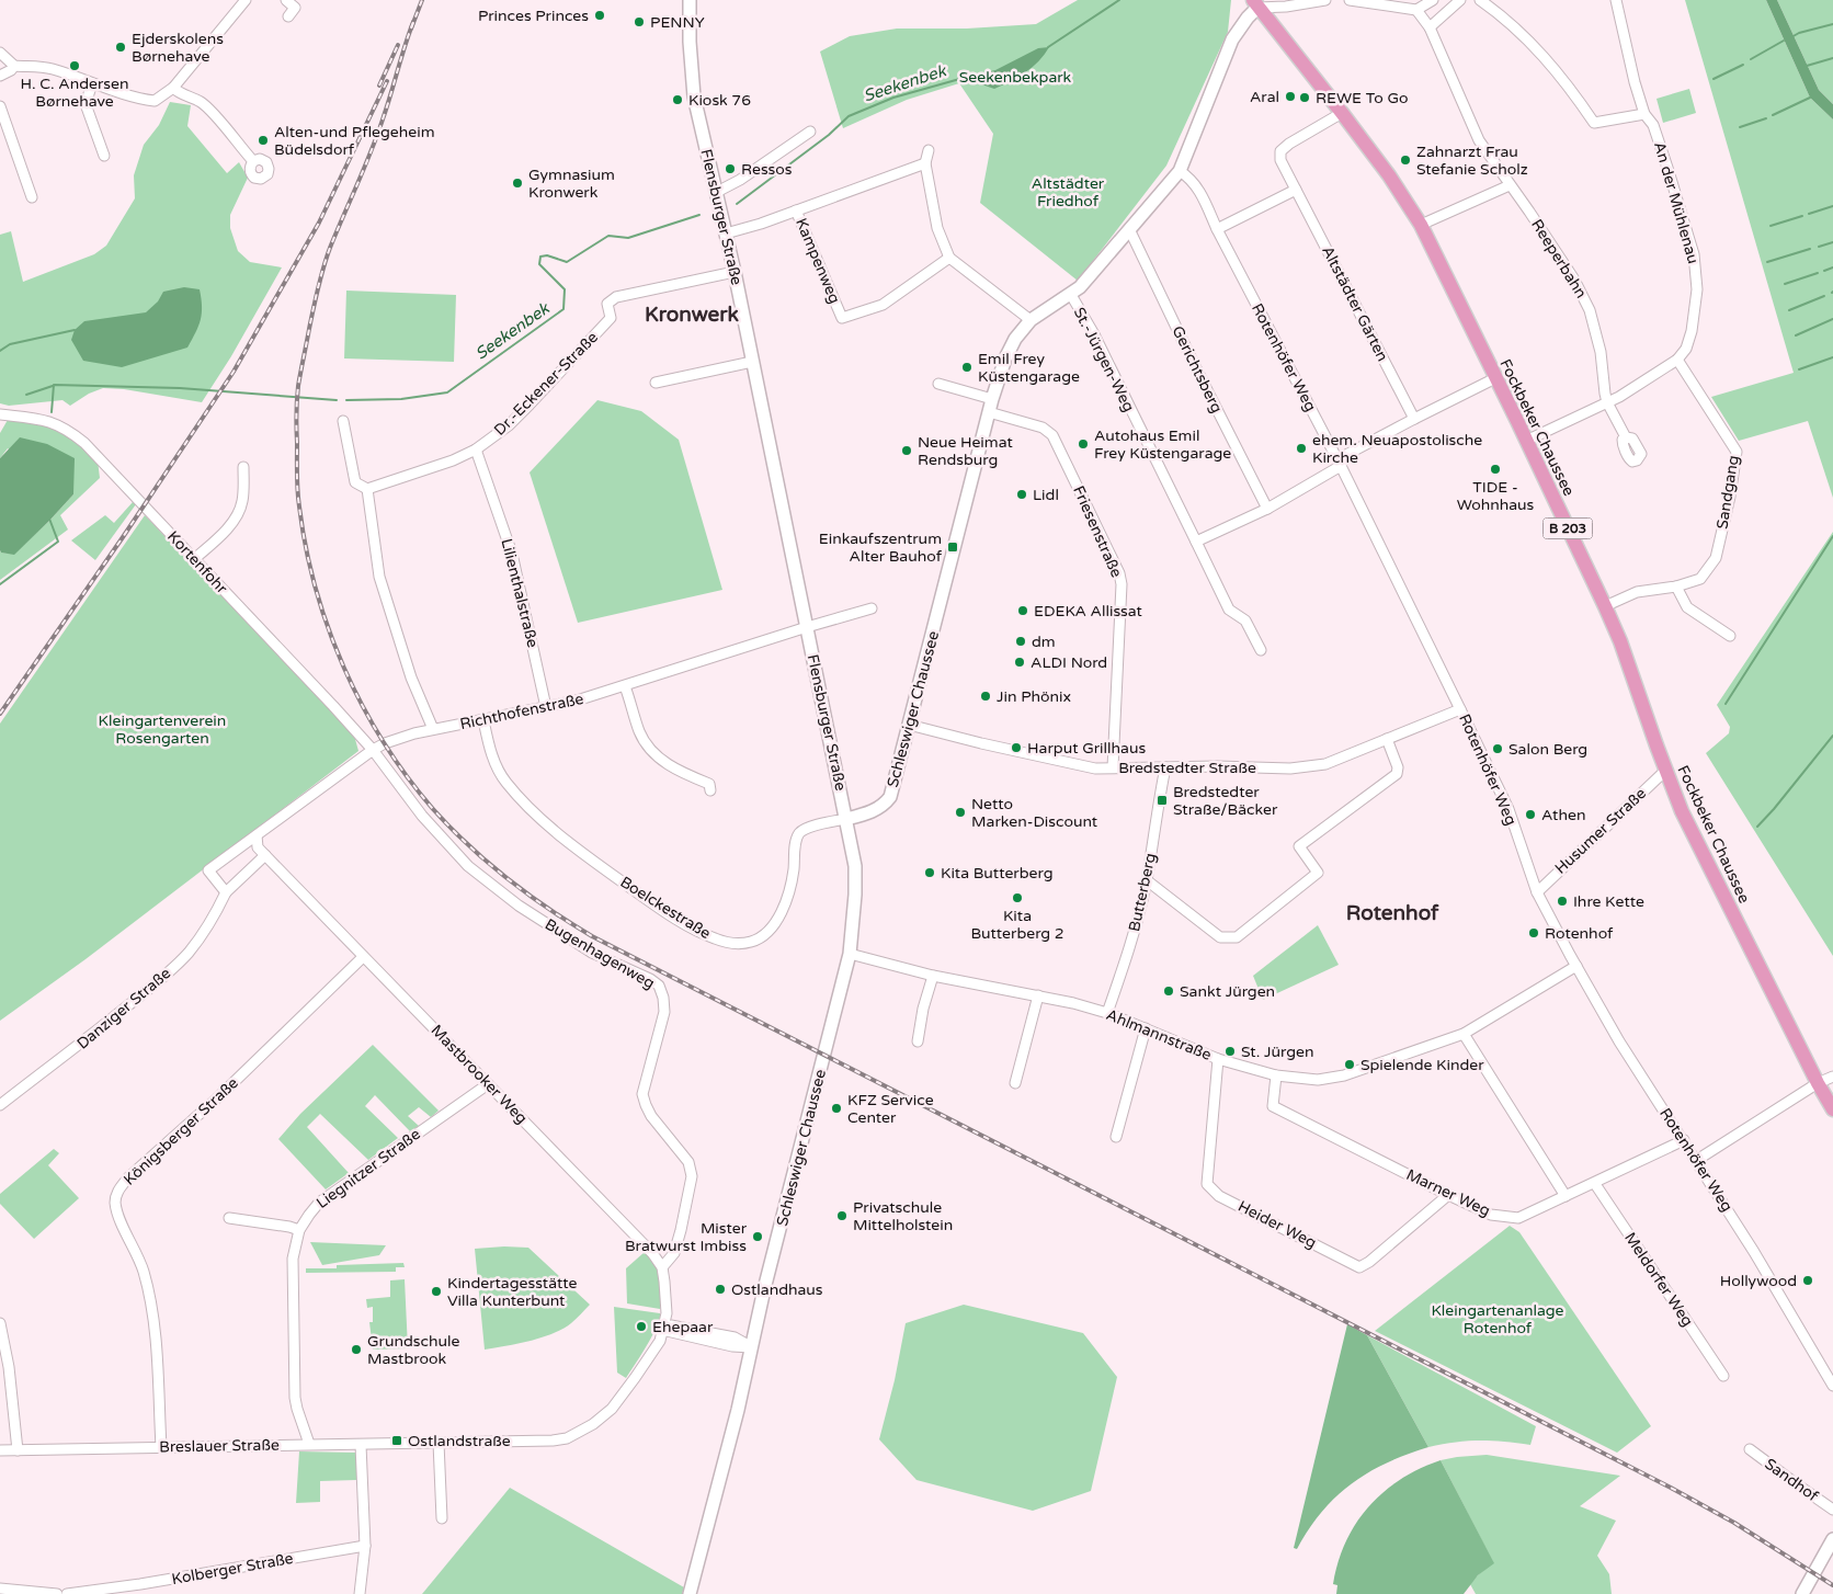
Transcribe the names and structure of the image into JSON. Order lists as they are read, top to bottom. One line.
{"streets":{"main road":["Flensburger Straße","Fockbeker Chaussee","B 203","Schleswiger Chaussee"],"street":["An der Mühlenau","Reeperbahn","Kampenweg","Altstädter Gärten","Rotenhöfer Weg","St.-Jürgen-Weg","Gerichtsberg","Dr.-Eckener-Straße","Sandgang","Friesenstraße","Kortenfohr","Lilienthalstraße","Richthofenstraße","Bredstedter Straße","Husumer Straße","Butterberg","Boelckestraße","Bugenhagenweg","Danziger Straße","Ahlmannstraße","Mastbrooker Weg","Königsberger Straße","Liegnitzer Straße","Marner Weg","Heider Weg","Meldorfer Weg","Breslauer Straße","Sandhof","Kolberger Straße"]},"crossings":[["An der Mühlenau","Reeperbahn"],["An der Mühlenau","Fockbeker Chaussee"],["An der Mühlenau","Sandgang"],["Flensburger Straße","Dr.-Eckener-Straße"],["Flensburger Straße","Schleswiger Chaussee"],["Flensburger Straße","Richthofenstraße"],["Flensburger Straße","Boelckestraße"],["Altstädter Gärten","Fockbeker Chaussee"],["Rotenhöfer Weg","Schleswiger Chaussee"],["Rotenhöfer Weg","Bredstedter Straße"],["Rotenhöfer Weg","Husumer Straße"],["Rotenhöfer Weg","Ahlmannstraße"],["Rotenhöfer Weg","Marner Weg"],["St.-Jürgen-Weg","Schleswiger Chaussee"],["Gerichtsberg","Schleswiger Chaussee"],["Dr.-Eckener-Straße","Lilienthalstraße"],["Fockbeker Chaussee","Sandgang"],["Fockbeker Chaussee","Schleswiger Chaussee"],["Fockbeker Chaussee","Husumer Straße"],["Friesenstraße","Schleswiger Chaussee"],["Friesenstraße","Bredstedter Straße"],["Kortenfohr","Richthofenstraße"],["Kortenfohr","Bugenhagenweg"],["Lilienthalstraße","Richthofenstraße"],["Schleswiger Chaussee","Bredstedter Straße"],["Schleswiger Chaussee","Boelckestraße"],["Schleswiger Chaussee","Ahlmannstraße"],["Richthofenstraße","Boelckestraße"],["Richthofenstraße","Bugenhagenweg"],["Richthofenstraße","Mastbrooker Weg"],["Bredstedter Straße","Butterberg"],["Butterberg","Ahlmannstraße"],["Bugenhagenweg","Mastbrooker Weg"],["Danziger Straße","Mastbrooker Weg"],["Ahlmannstraße","Marner Weg"],["Ahlmannstraße","Heider Weg"],["Mastbrooker Weg","Königsberger Straße"],["Mastbrooker Weg","Liegnitzer Straße"],["Königsberger Straße","Breslauer Straße"],["Liegnitzer Straße","Breslauer Straße"],["Marner Weg","Heider Weg"],["Marner Weg","Meldorfer Weg"]],"districts":["Kronwerk","Rotenhof"],"water":["Seekenbek"],"parks":["Seekenbekpark","Altstädter Friedhof","Kleingartenverein Rosengarten","Kleingartenanlage Rotenhof"],"places":{"other":["Princes Princes","PENNY","Ejderskolens Børnehave","H. C. Andersen Børnehave","Aral","REWE To Go","Kiosk 76","Alten-und Pflegeheim Büdelsdorf","Zahnarzt Frau Stefanie Scholz","Ressos","Gymnasium Kronwerk","Emil Frey Küstengarage","Autohaus Emil Frey Küstengarage","ehem. Neuapostolische Kirche","Neue Heimat Rendsburg","TIDE - Wohnhaus","Lidl","EDEKA Allissat","dm","ALDI Nord","Jin Phönix","Harput Grillhaus","Salon Berg","Netto Marken-Discount","Athen","Kita Butterberg","Kita Butterberg 2","Ihre Kette","Rotenhof","Sankt Jürgen","St. Jürgen","Spielende Kinder","KFZ Service Center","Privatschule Mittelholstein","Mister Bratwurst Imbiss","Hollywood","Ostlandhaus","Kindertagesstätte Villa Kunterbunt","Ehepaar","Grundschule Mastbrook"],"transit":["Einkaufszentrum Alter Bauhof","Bredstedter Straße/Bäcker","Ostlandstraße"]}}
